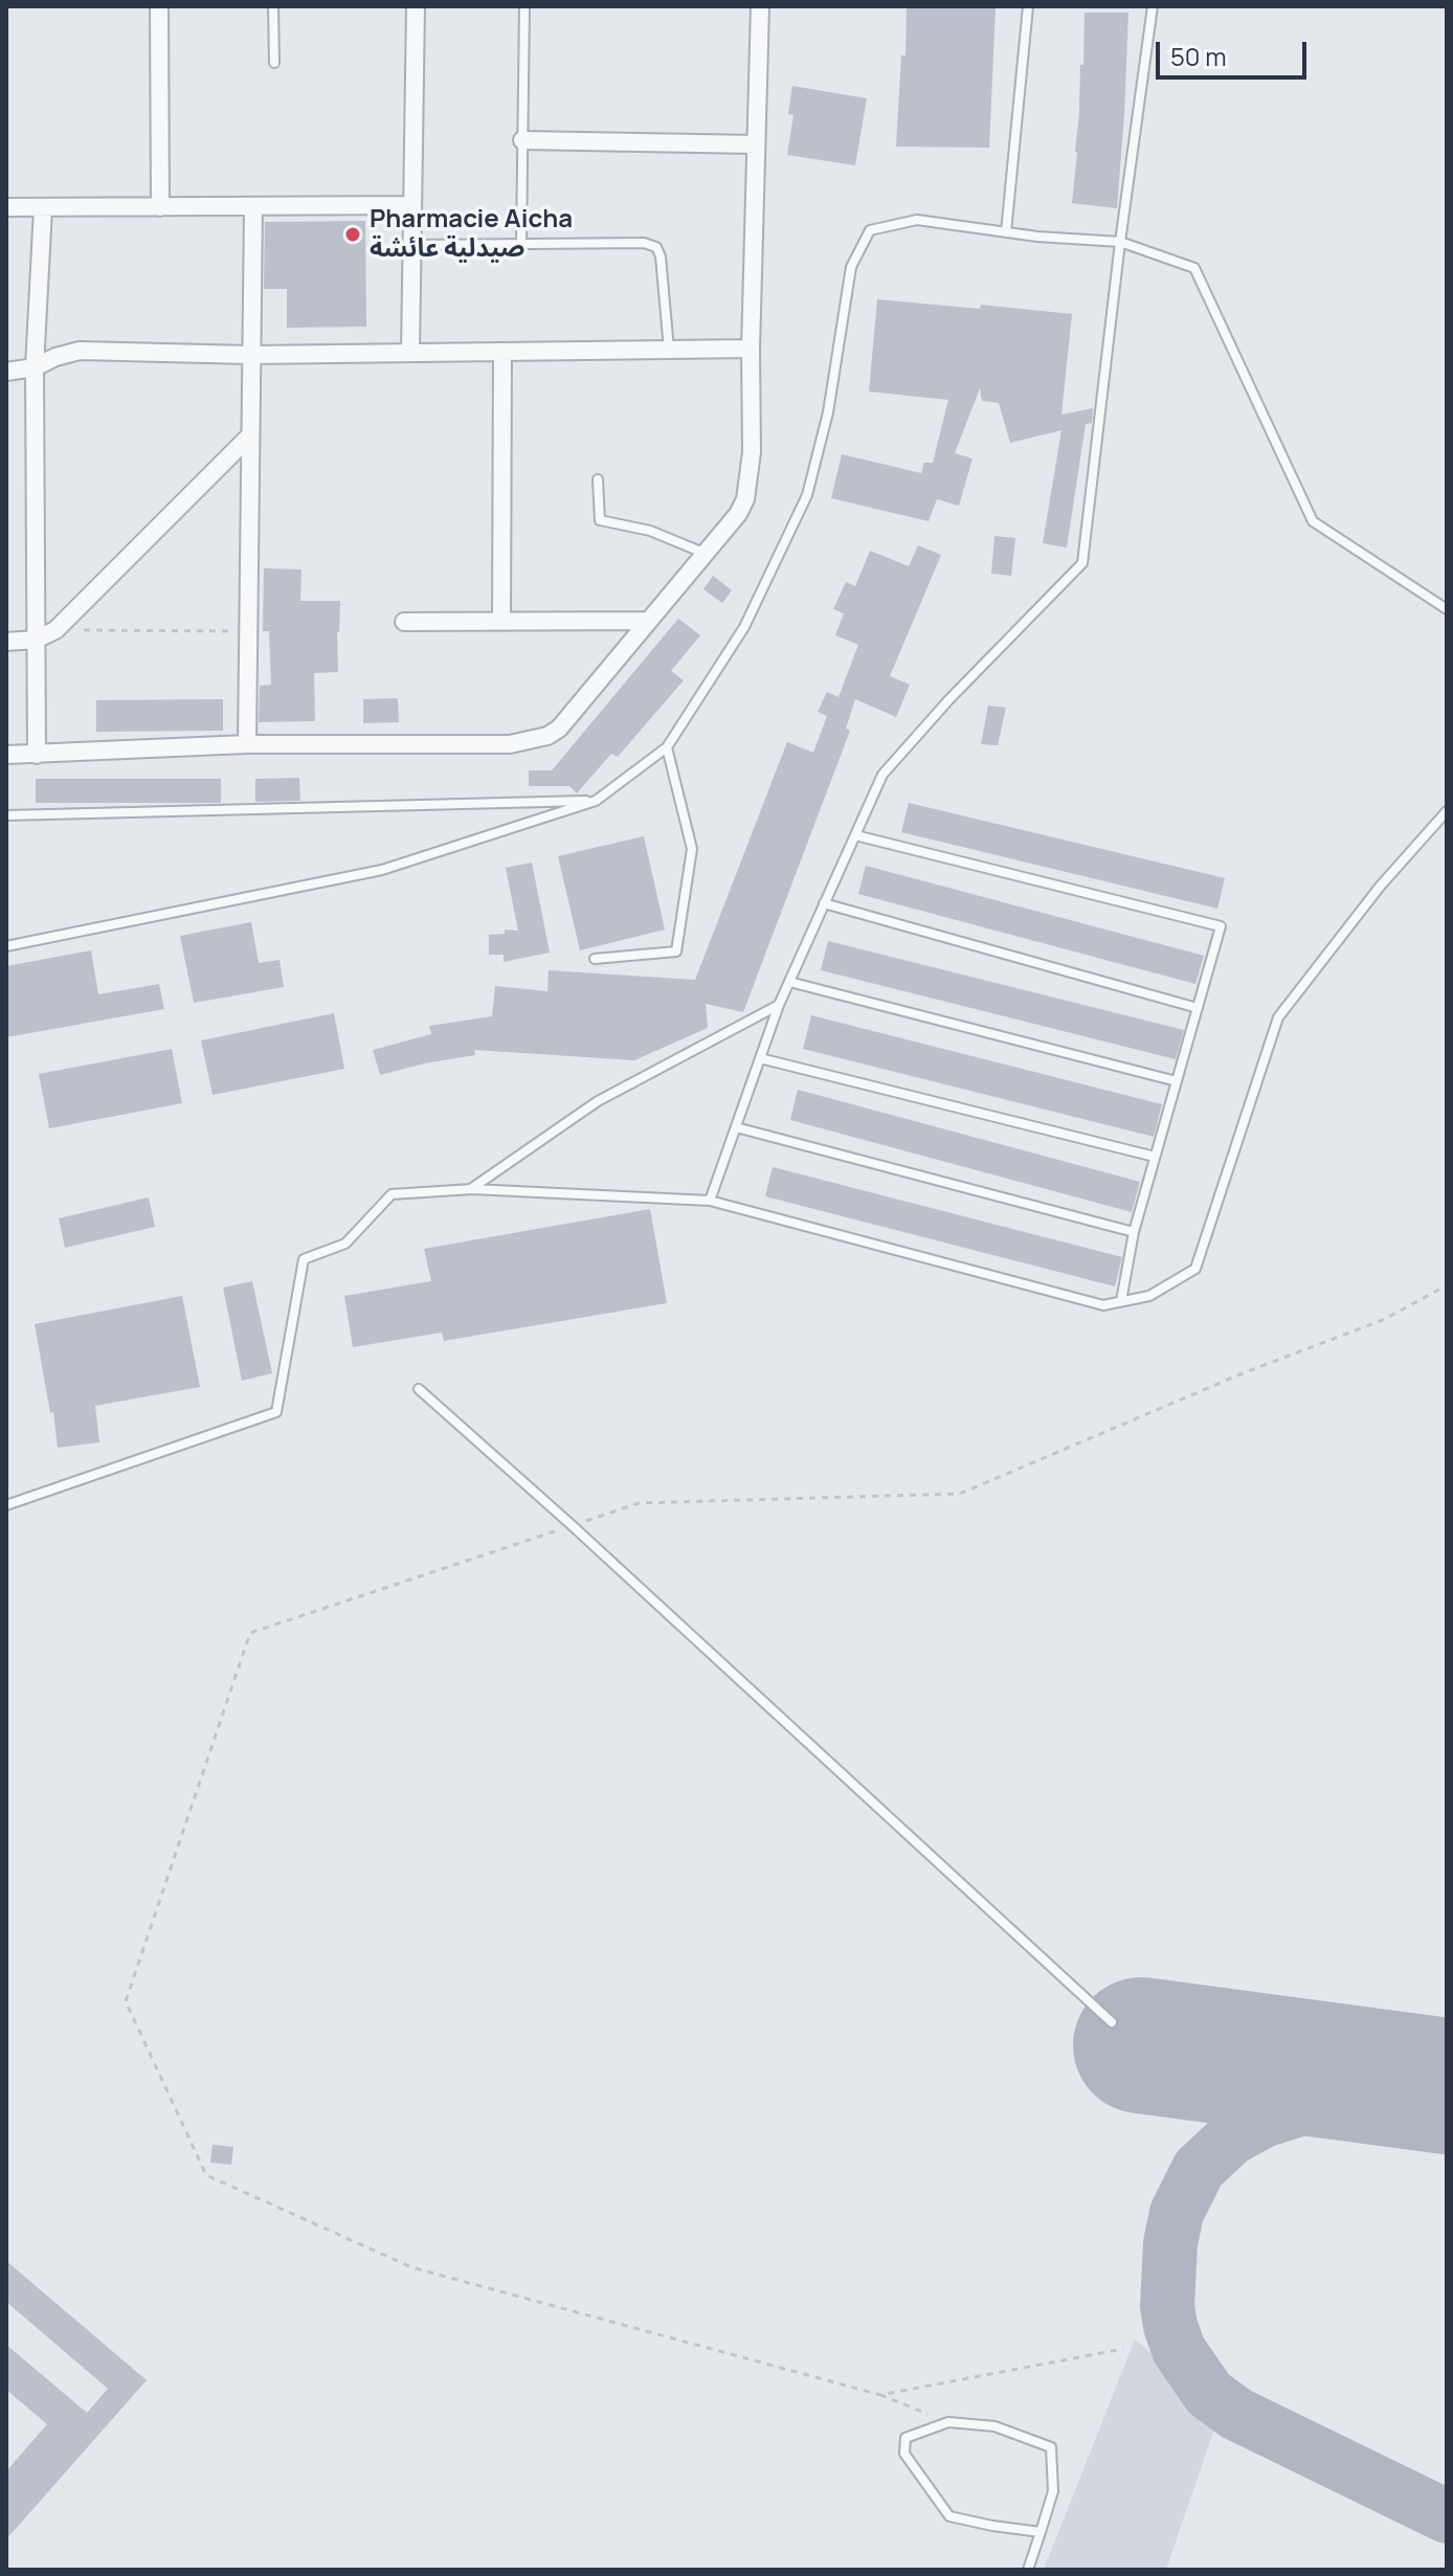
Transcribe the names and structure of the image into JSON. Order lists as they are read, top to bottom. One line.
{"places":["Pharmacie Aicha صيدلية عائشة"],"scale_bar":"50 m"}
